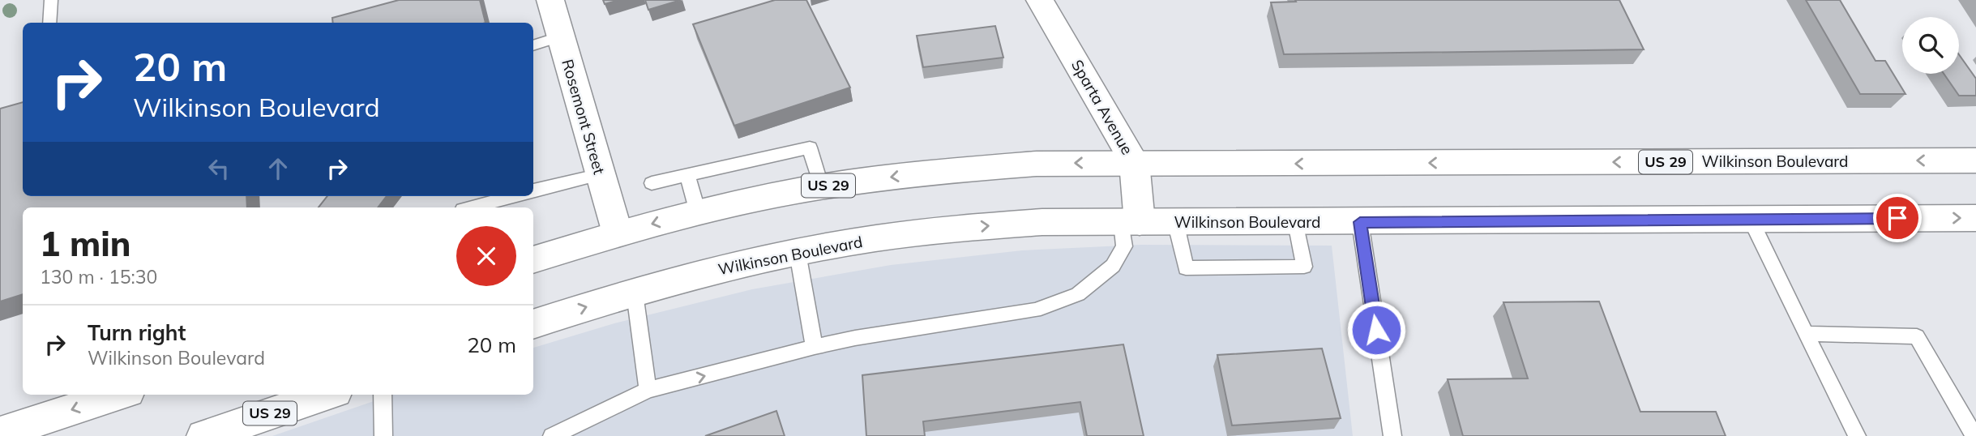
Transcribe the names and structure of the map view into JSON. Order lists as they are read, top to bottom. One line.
{"streets":{"main road":["Sparta Avenue","Rosemont Street","Wilkinson Boulevard","US 29"]},"crossings":[["Sparta Avenue","Wilkinson Boulevard"],["Rosemont Street","Wilkinson Boulevard"]],"page":{"turn":["20 m","Wilkinson Boulevard"],"heading":["1 min","130 m · 15:30"],"list":[{"name":"Turn right","note":"Wilkinson Boulevard","value":"20 m"}]}}
